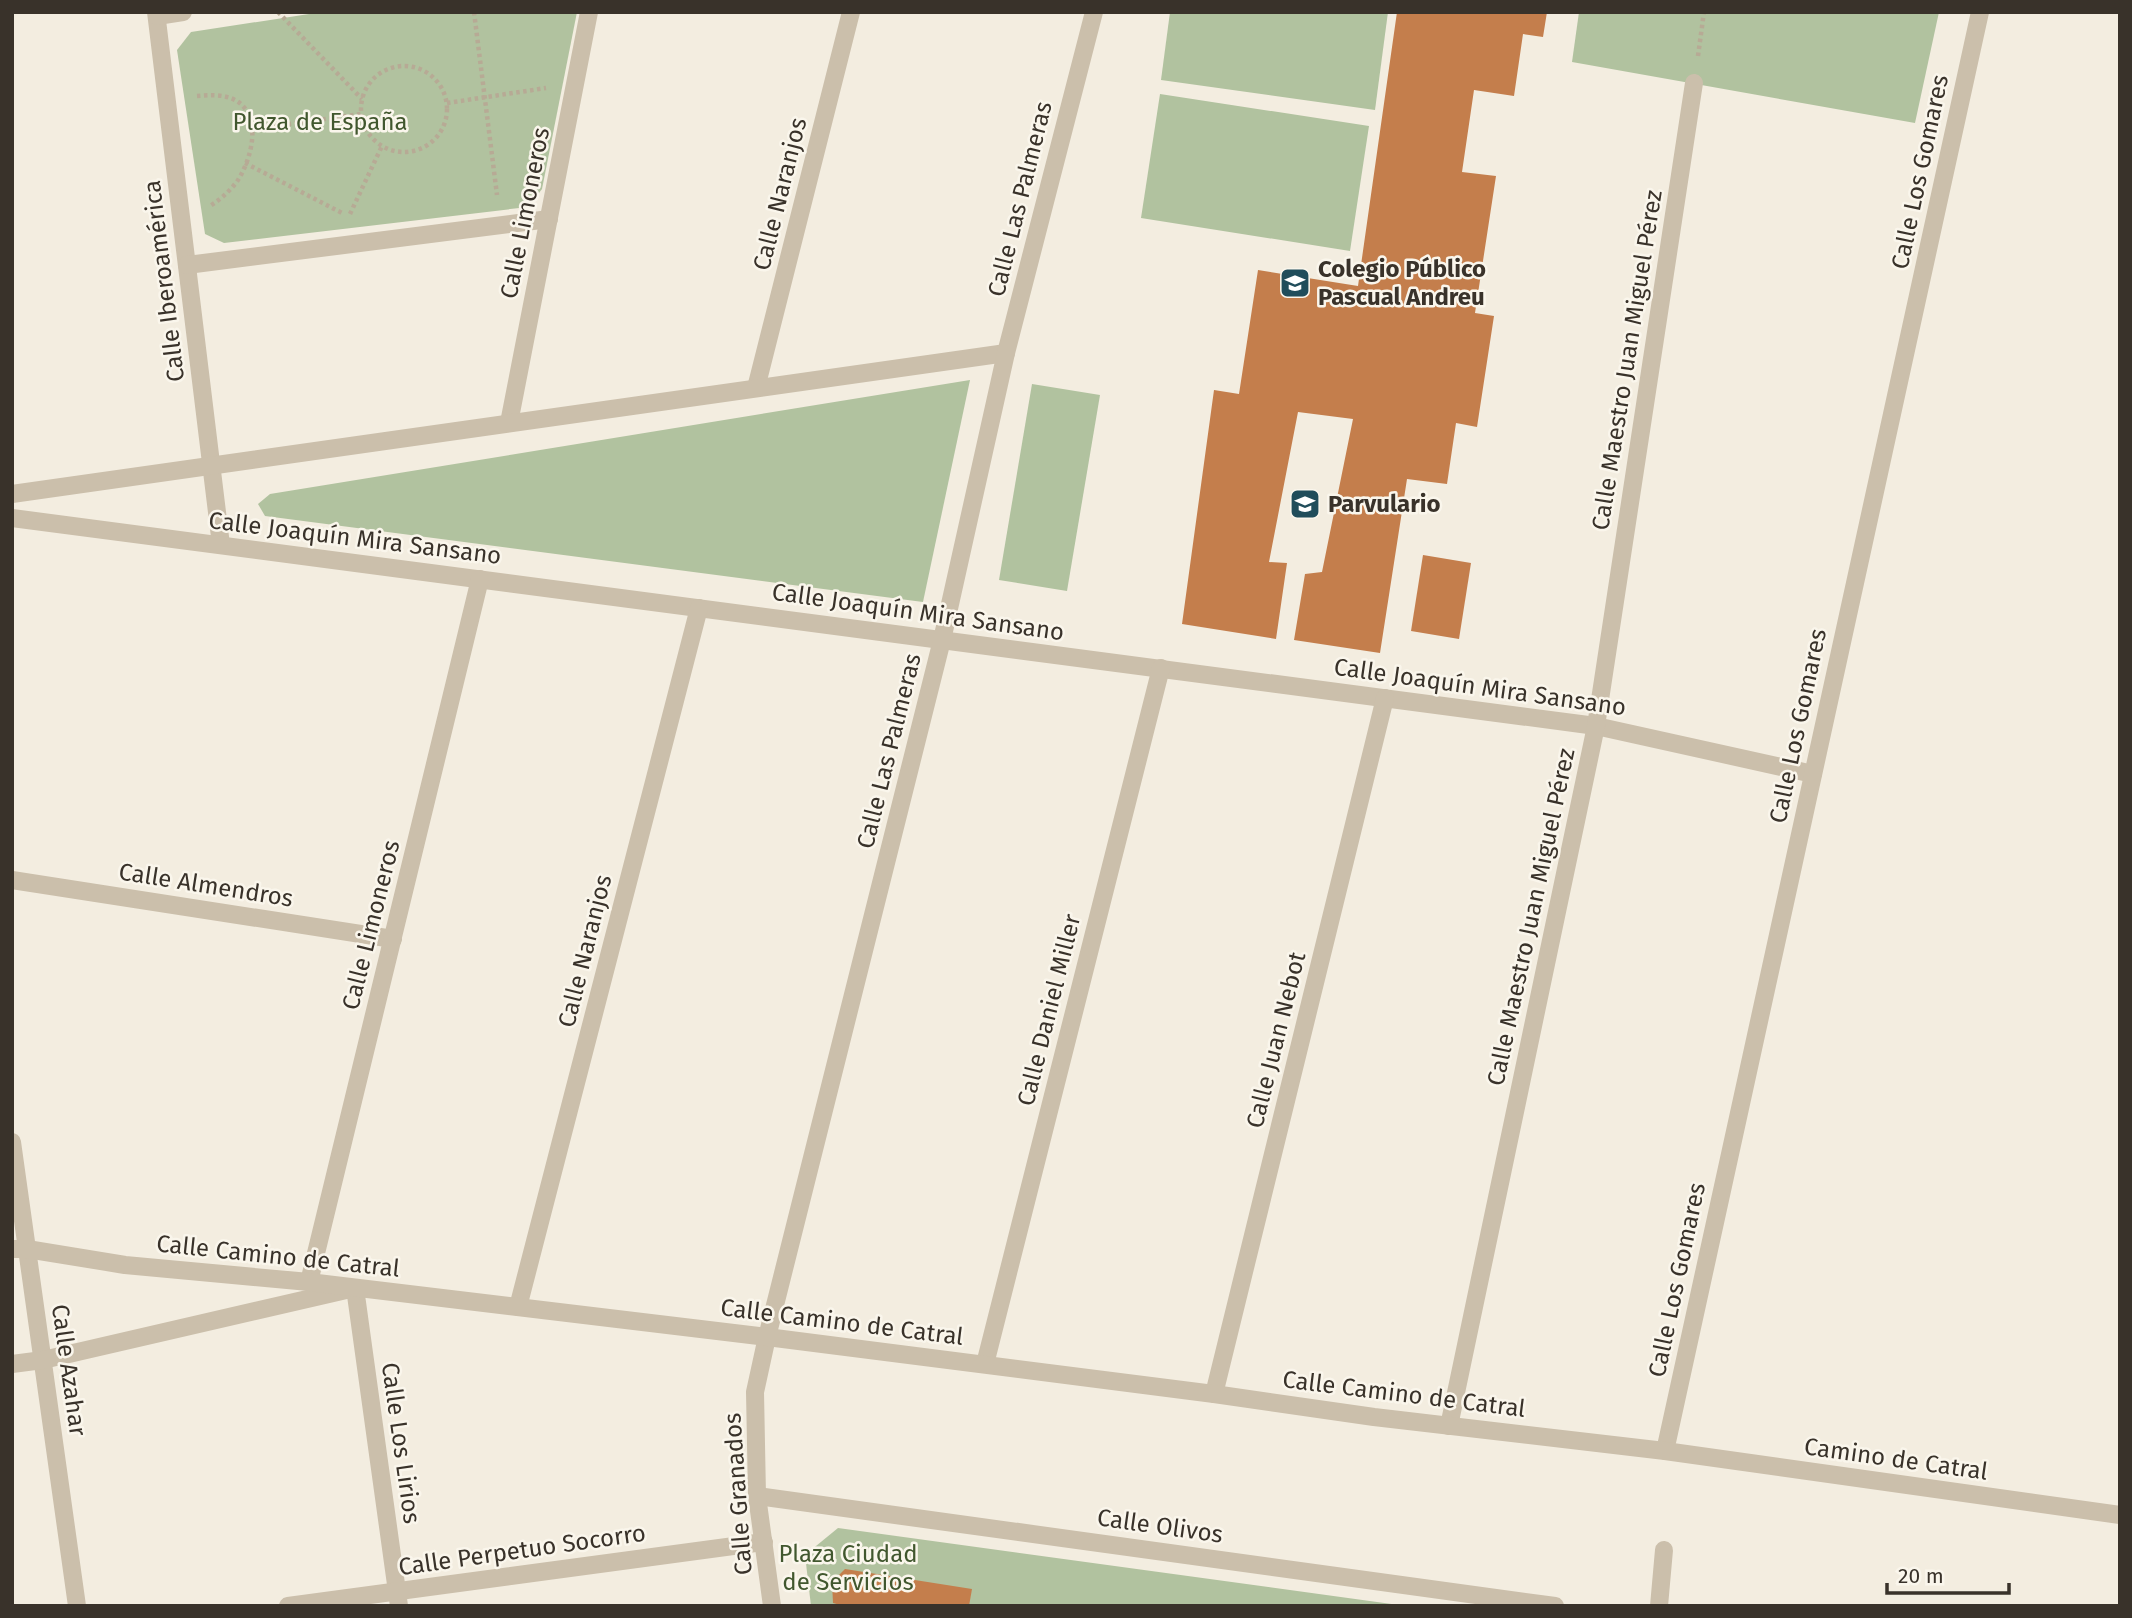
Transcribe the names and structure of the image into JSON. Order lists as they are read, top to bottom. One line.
{"streets":{"street":["Calle Los Gomares","Calle Naranjos","Calle Las Palmeras","Calle Limoneros","Calle Iberoamérica","Calle Maestro Juan Miguel Pérez","Calle Joaquín Mira Sansano","Calle Almendros","Calle Daniel Miller","Calle Juan Nebot","Calle Camino de Catral","Calle Azahar","Calle Los Lirios","Camino de Catral","Calle Granados","Calle Olivos","Calle Perpetuo Socorro"]},"crossings":[["Calle Los Gomares","Calle Joaquín Mira Sansano"],["Calle Los Gomares","Calle Camino de Catral"],["Calle Los Gomares","Camino de Catral"],["Calle Naranjos","Calle Joaquín Mira Sansano"],["Calle Naranjos","Calle Camino de Catral"],["Calle Las Palmeras","Calle Joaquín Mira Sansano"],["Calle Las Palmeras","Calle Camino de Catral"],["Calle Las Palmeras","Calle Granados"],["Calle Limoneros","Calle Joaquín Mira Sansano"],["Calle Limoneros","Calle Almendros"],["Calle Limoneros","Calle Camino de Catral"],["Calle Iberoamérica","Calle Joaquín Mira Sansano"],["Calle Maestro Juan Miguel Pérez","Calle Joaquín Mira Sansano"],["Calle Maestro Juan Miguel Pérez","Calle Camino de Catral"],["Calle Joaquín Mira Sansano","Calle Daniel Miller"],["Calle Joaquín Mira Sansano","Calle Juan Nebot"],["Calle Daniel Miller","Calle Camino de Catral"],["Calle Juan Nebot","Calle Camino de Catral"],["Calle Camino de Catral","Calle Azahar"],["Calle Camino de Catral","Calle Los Lirios"],["Calle Camino de Catral","Camino de Catral"],["Calle Camino de Catral","Calle Granados"],["Calle Los Lirios","Calle Perpetuo Socorro"],["Calle Granados","Calle Olivos"],["Calle Granados","Calle Perpetuo Socorro"]],"parks":["Plaza de España","Plaza Ciudad de Servicios"],"places":{"school or university":["Colegio Público Pascual Andreu","Parvulario"]},"scale_bar":"20 m"}
